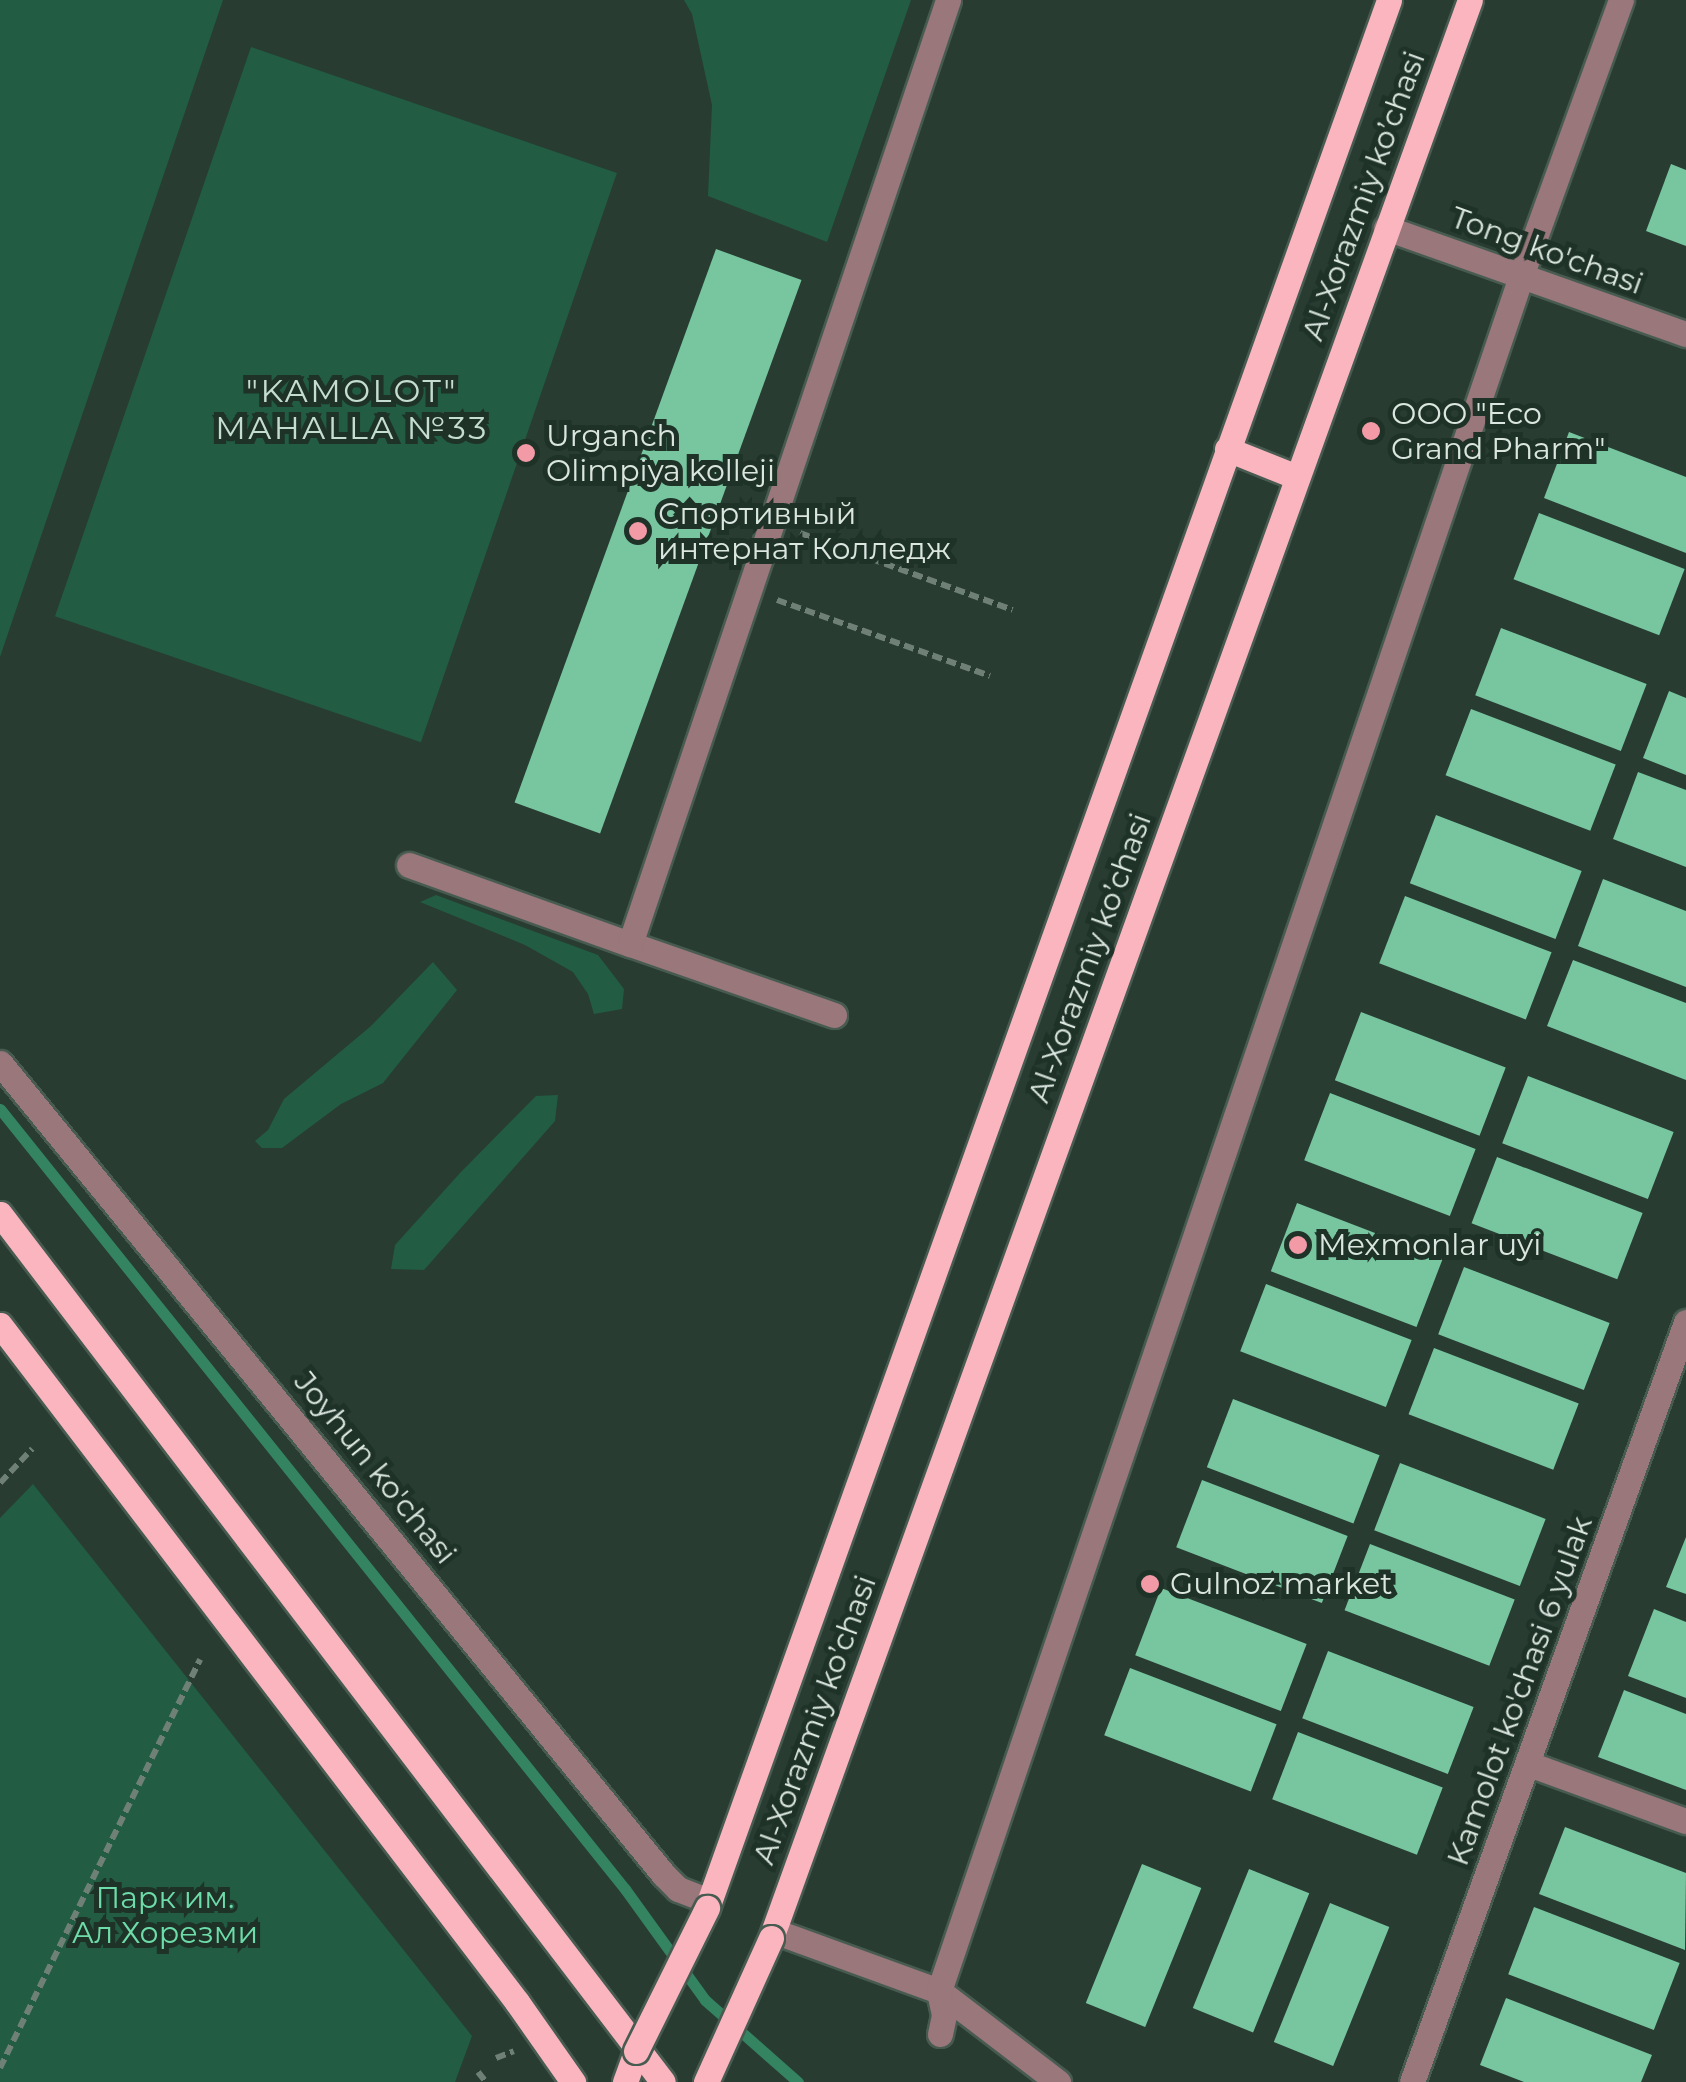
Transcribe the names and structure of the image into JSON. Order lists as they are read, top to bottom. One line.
{"streets":{"main road":["Al-Xorazmiy ko’chasi"],"street":["Tong ko'chasi","Joyhun ko'chasi","Kamolot ko'chasi 6 yulak"]},"crossings":[["Al-Xorazmiy ko’chasi","Tong ko'chasi"],["Al-Xorazmiy ko’chasi","Joyhun ko'chasi"]],"districts":["\"KAMOLOT\" MAHALLA №33"],"parks":["Парк им. Ал Хорезми"],"places":["ООО \"Eco Grand Pharm\"","Urganch Olimpiya kolleji","Спортивный интернат Колледж","Mexmonlar uyi","Gulnoz market"]}
